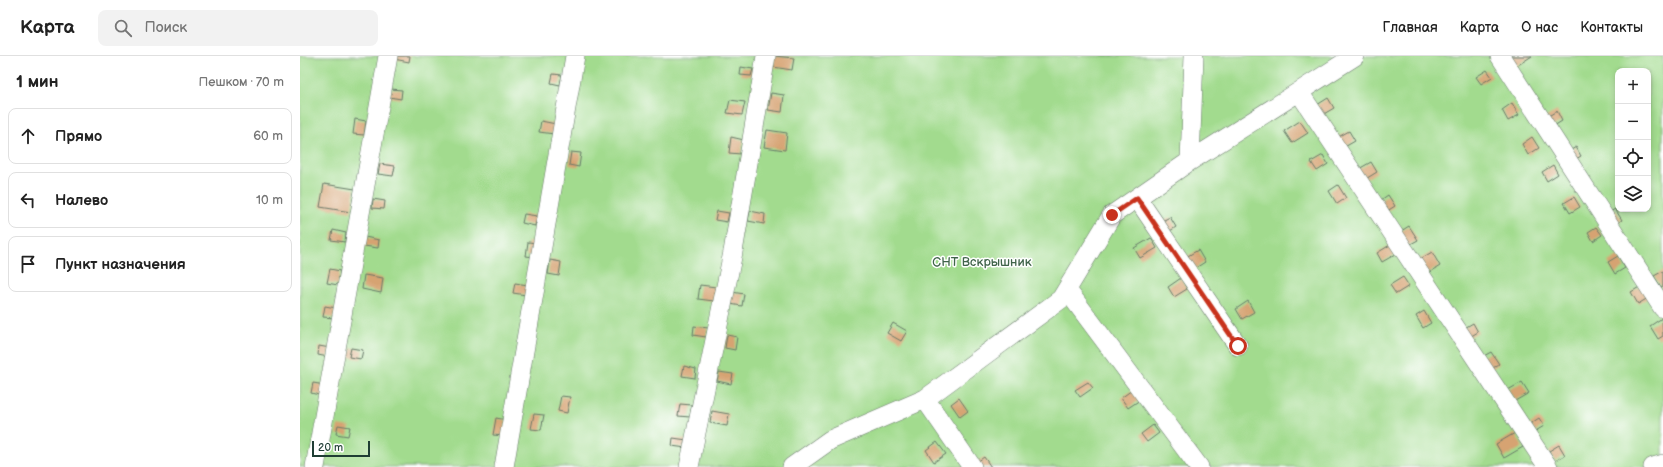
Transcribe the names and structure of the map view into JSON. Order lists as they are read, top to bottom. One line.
{"parks":["СНТ Вскрышник"],"scale_bar":"20 m","page":{"header":"Карта","search":"Поиск","nav":["Главная","Карта","О нас","Контакты"],"heading":["1 мин","Пешком · 70 m"],"map_buttons":["+","−"],"list":[["Прямо","60 m"],["Налево","10 m"],"Пункт назначения"],"scale":"20 m"}}
